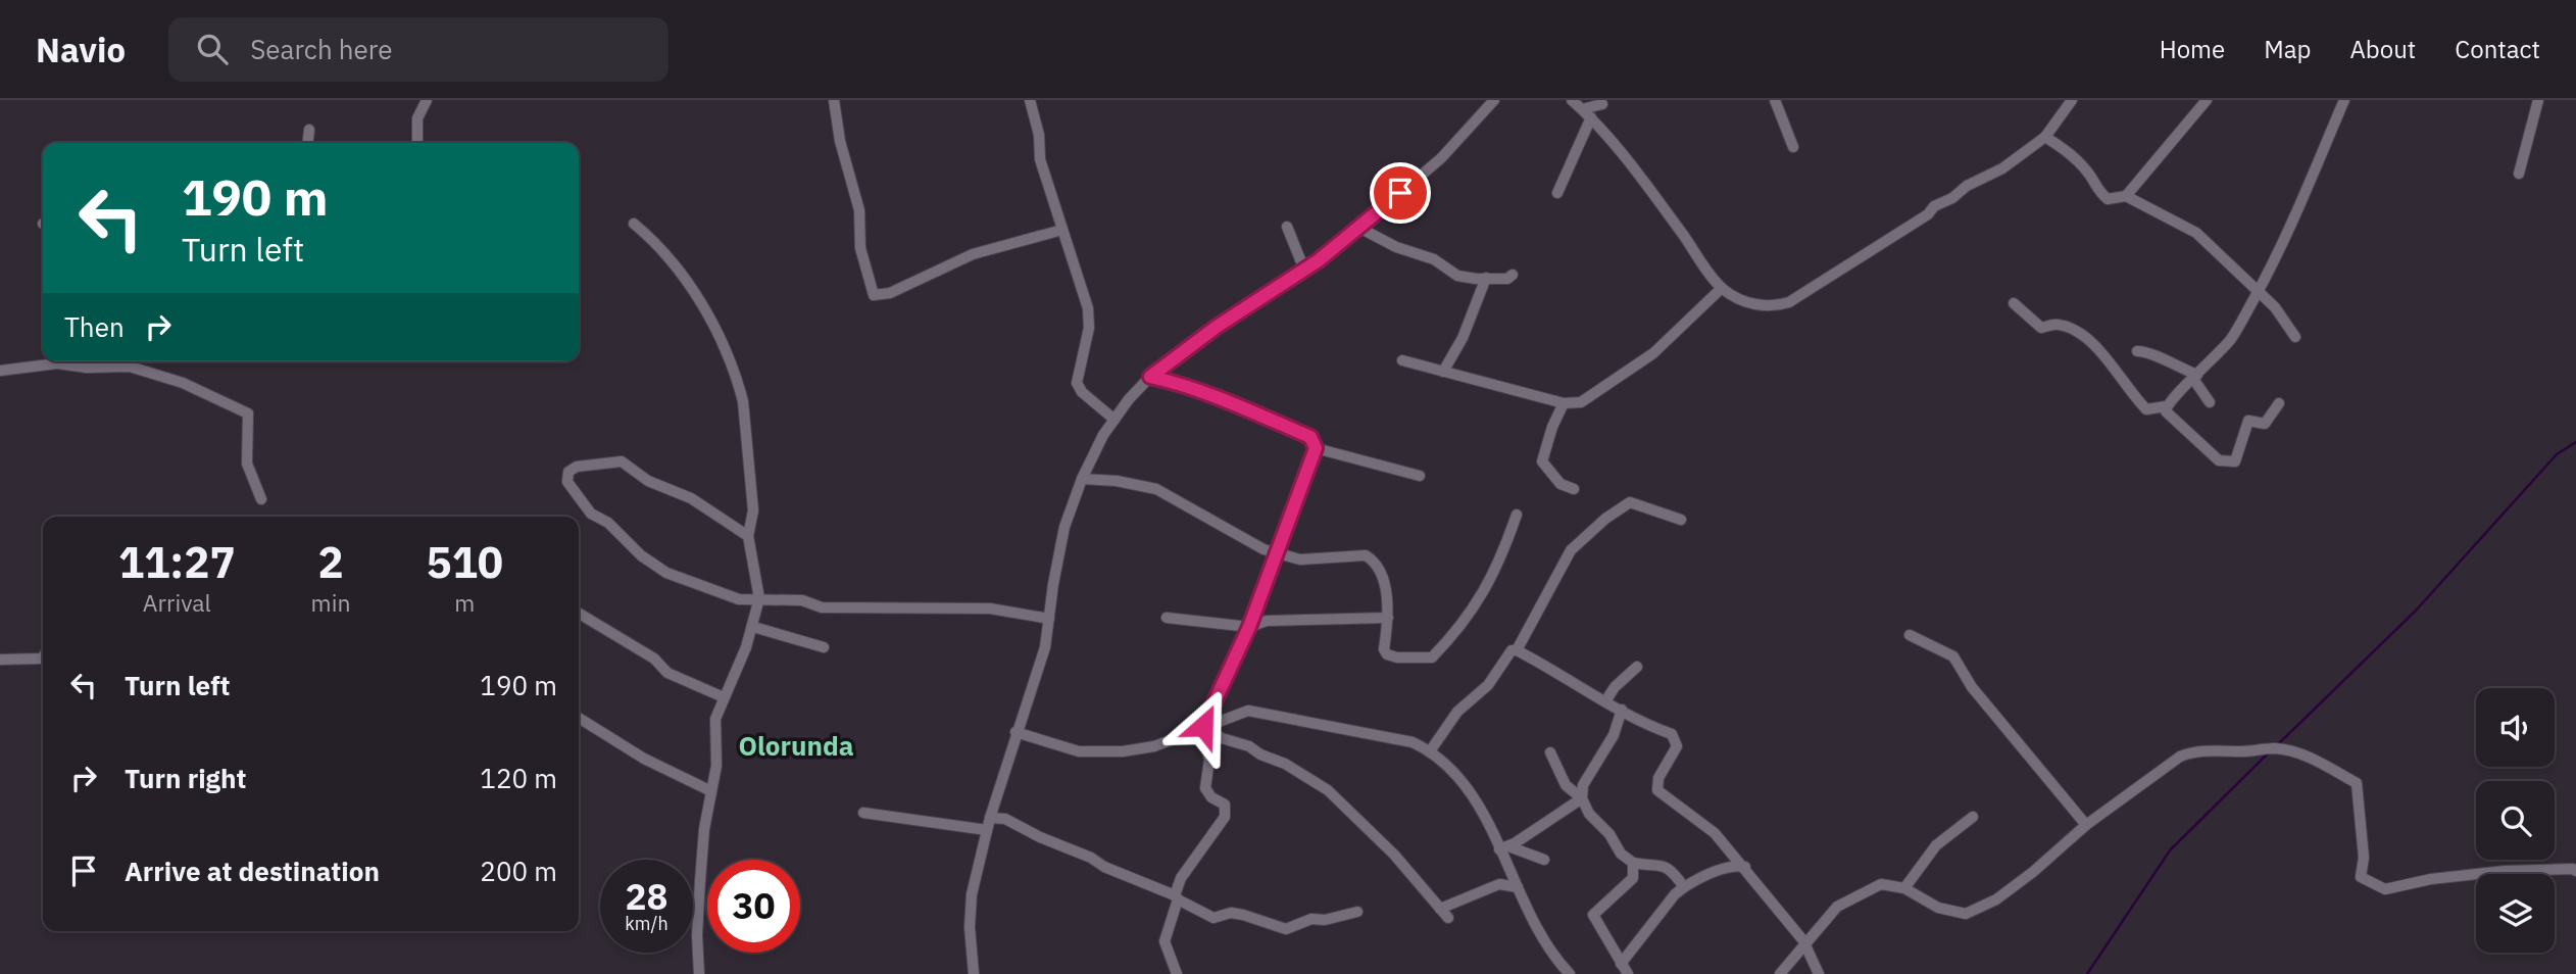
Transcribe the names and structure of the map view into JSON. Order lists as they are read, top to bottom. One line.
{"districts":["Olorunda"],"page":{"header":"Navio","search":"Search here","nav":["Home","Map","About","Contact"],"turn":["190 m","Turn left"],"then":"Then","eta":["11:27","Arrival","2","min","510","m"],"list":[{"name":"Turn left","value":"190 m"},{"name":"Turn right","value":"120 m"},{"name":"Arrive at destination","value":"200 m"}],"speed":"28 km/h","limit":"30"}}
